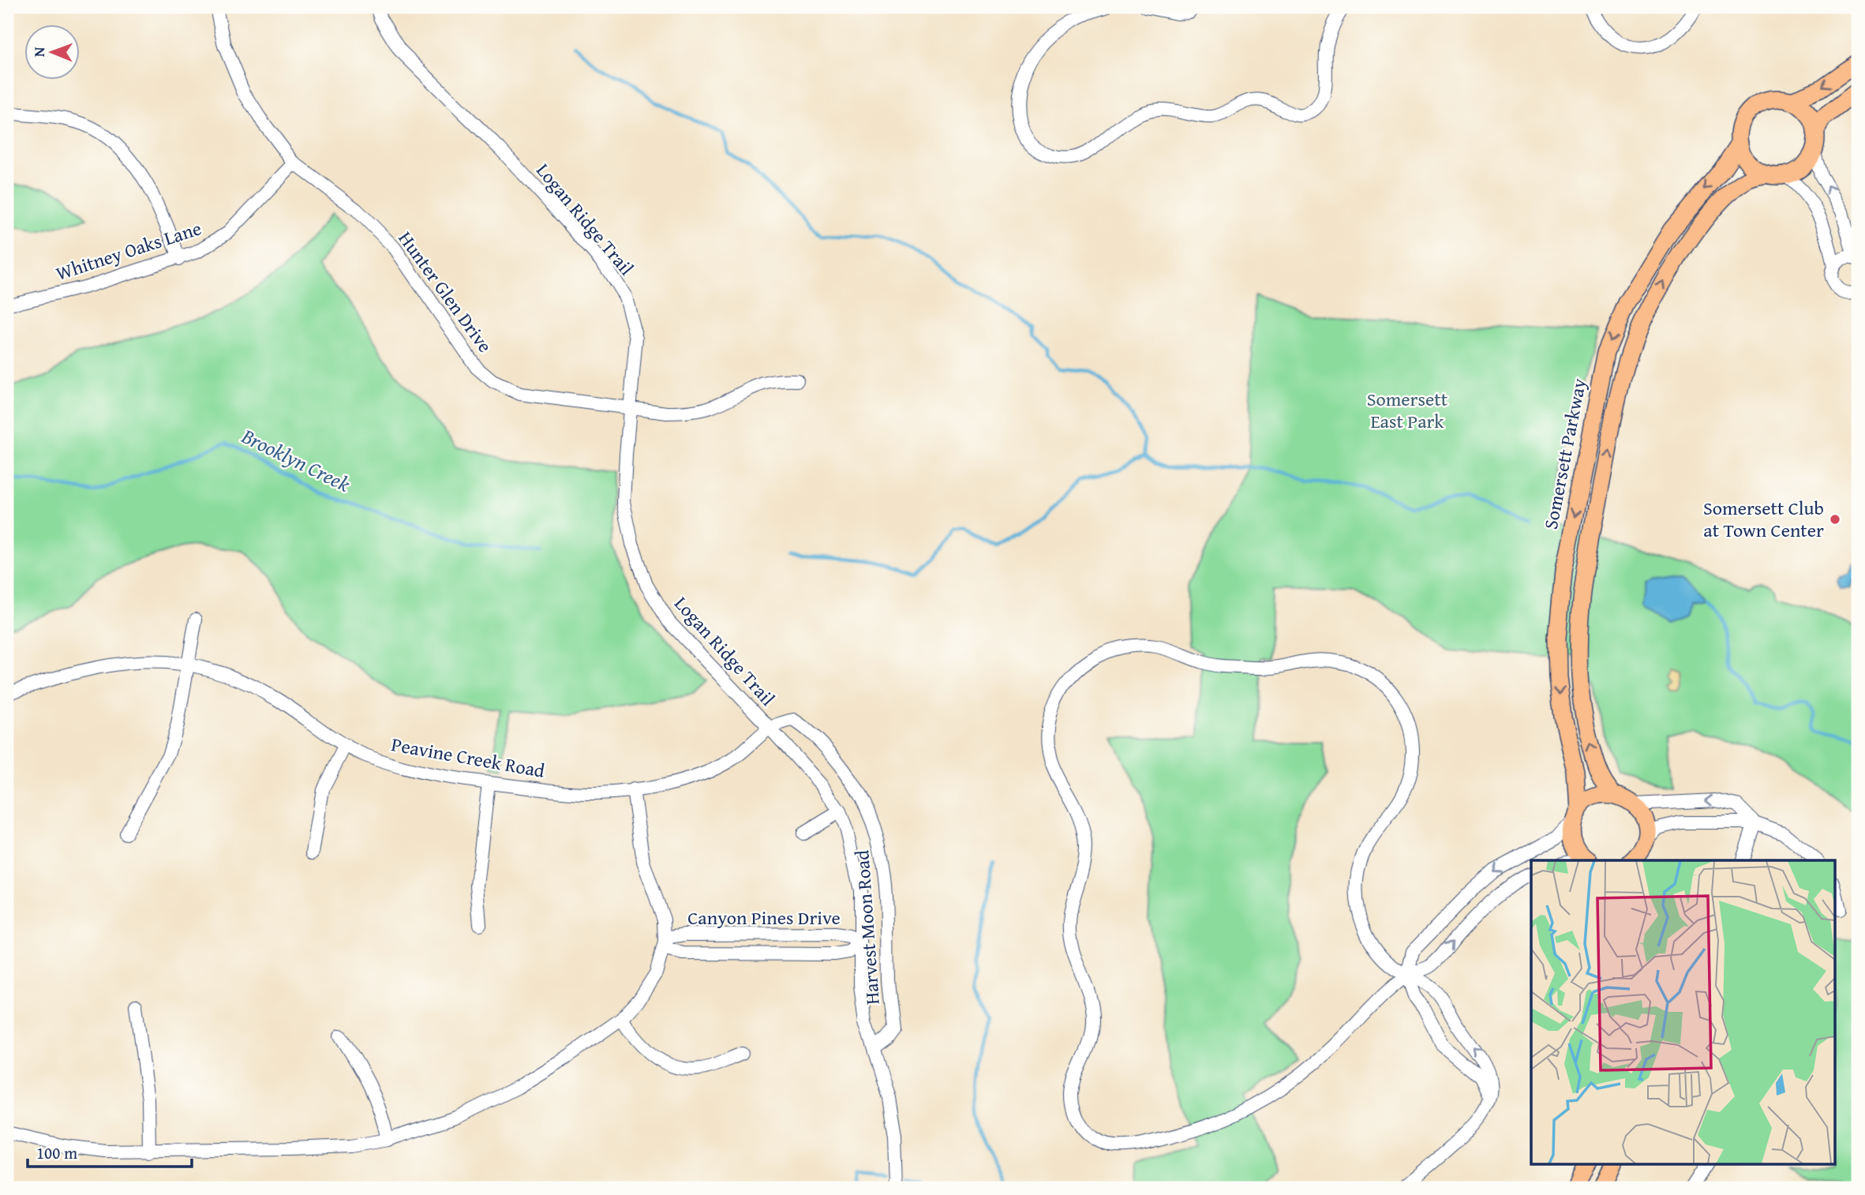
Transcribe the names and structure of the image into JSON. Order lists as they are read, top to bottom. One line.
{"streets":{"main road":["Somersett Parkway"],"street":["Logan Ridge Trail","Whitney Oaks Lane","Hunter Glen Drive","Peavine Creek Road","Canyon Pines Drive","Harvest Moon Road"]},"crossings":[["Logan Ridge Trail","Hunter Glen Drive"],["Logan Ridge Trail","Peavine Creek Road"],["Logan Ridge Trail","Canyon Pines Drive"],["Logan Ridge Trail","Harvest Moon Road"],["Whitney Oaks Lane","Hunter Glen Drive"],["Peavine Creek Road","Harvest Moon Road"]],"water":["Brooklyn Creek"],"parks":["Somersett East Park"],"places":["Somersett Club at Town Center"],"scale_bar":"100 m","north":"left"}
